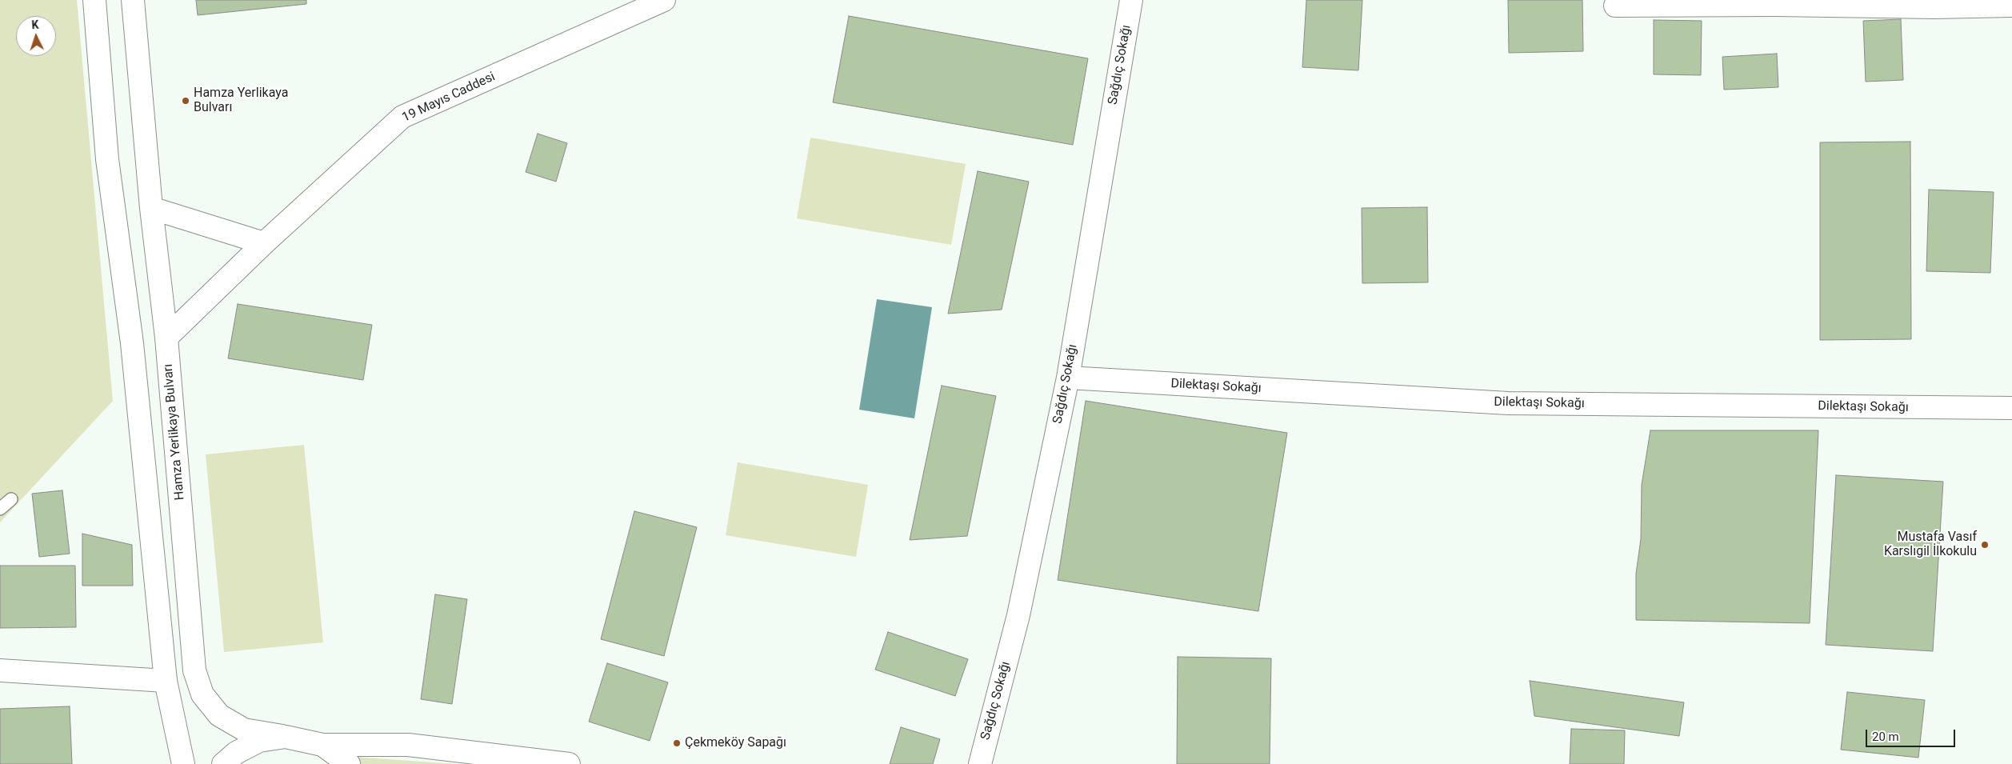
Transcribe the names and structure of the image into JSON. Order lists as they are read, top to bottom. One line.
{"streets":{"street":["Sağdıç Sokağı","19 Mayıs Caddesi","Dilektaşı Sokağı","Hamza Yerlikaya Bulvarı"]},"crossings":[["Sağdıç Sokağı","Dilektaşı Sokağı"],["19 Mayıs Caddesi","Hamza Yerlikaya Bulvarı"]],"places":["Hamza Yerlikaya Bulvarı","Mustafa Vasıf Karslıgil İlkokulu","Çekmeköy Sapağı"],"scale_bar":"20 m","north":"top"}
